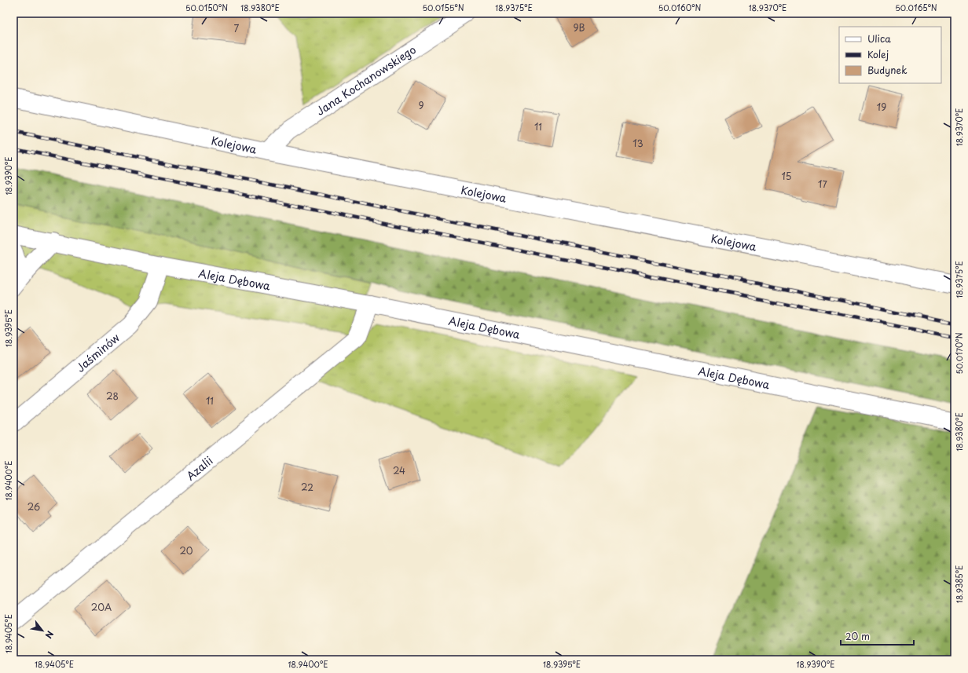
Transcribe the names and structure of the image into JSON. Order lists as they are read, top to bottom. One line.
{"streets":{"street":["Jana Kochanowskiego","Kolejowa","Aleja Dębowa","Jaśminów","Azalii"]},"crossings":[["Jana Kochanowskiego","Kolejowa"],["Aleja Dębowa","Jaśminów"],["Aleja Dębowa","Azalii"]],"house_numbers":["9B","7","9","19","11","13","15","17","28","11","24","22","26","20","20A"],"legend":["Ulica","Kolej","Budynek"],"scale_bar":"20 m","north":"bottom right","coordinates":["50.0150°N","18.9380°E","50.0155°N","18.9375°E","50.0160°N","18.9370°E","50.0165°N","18.9390°E","18.9395°E","50.0170°N","18.9400°E","18.9385°E","18.9405°E"]}
